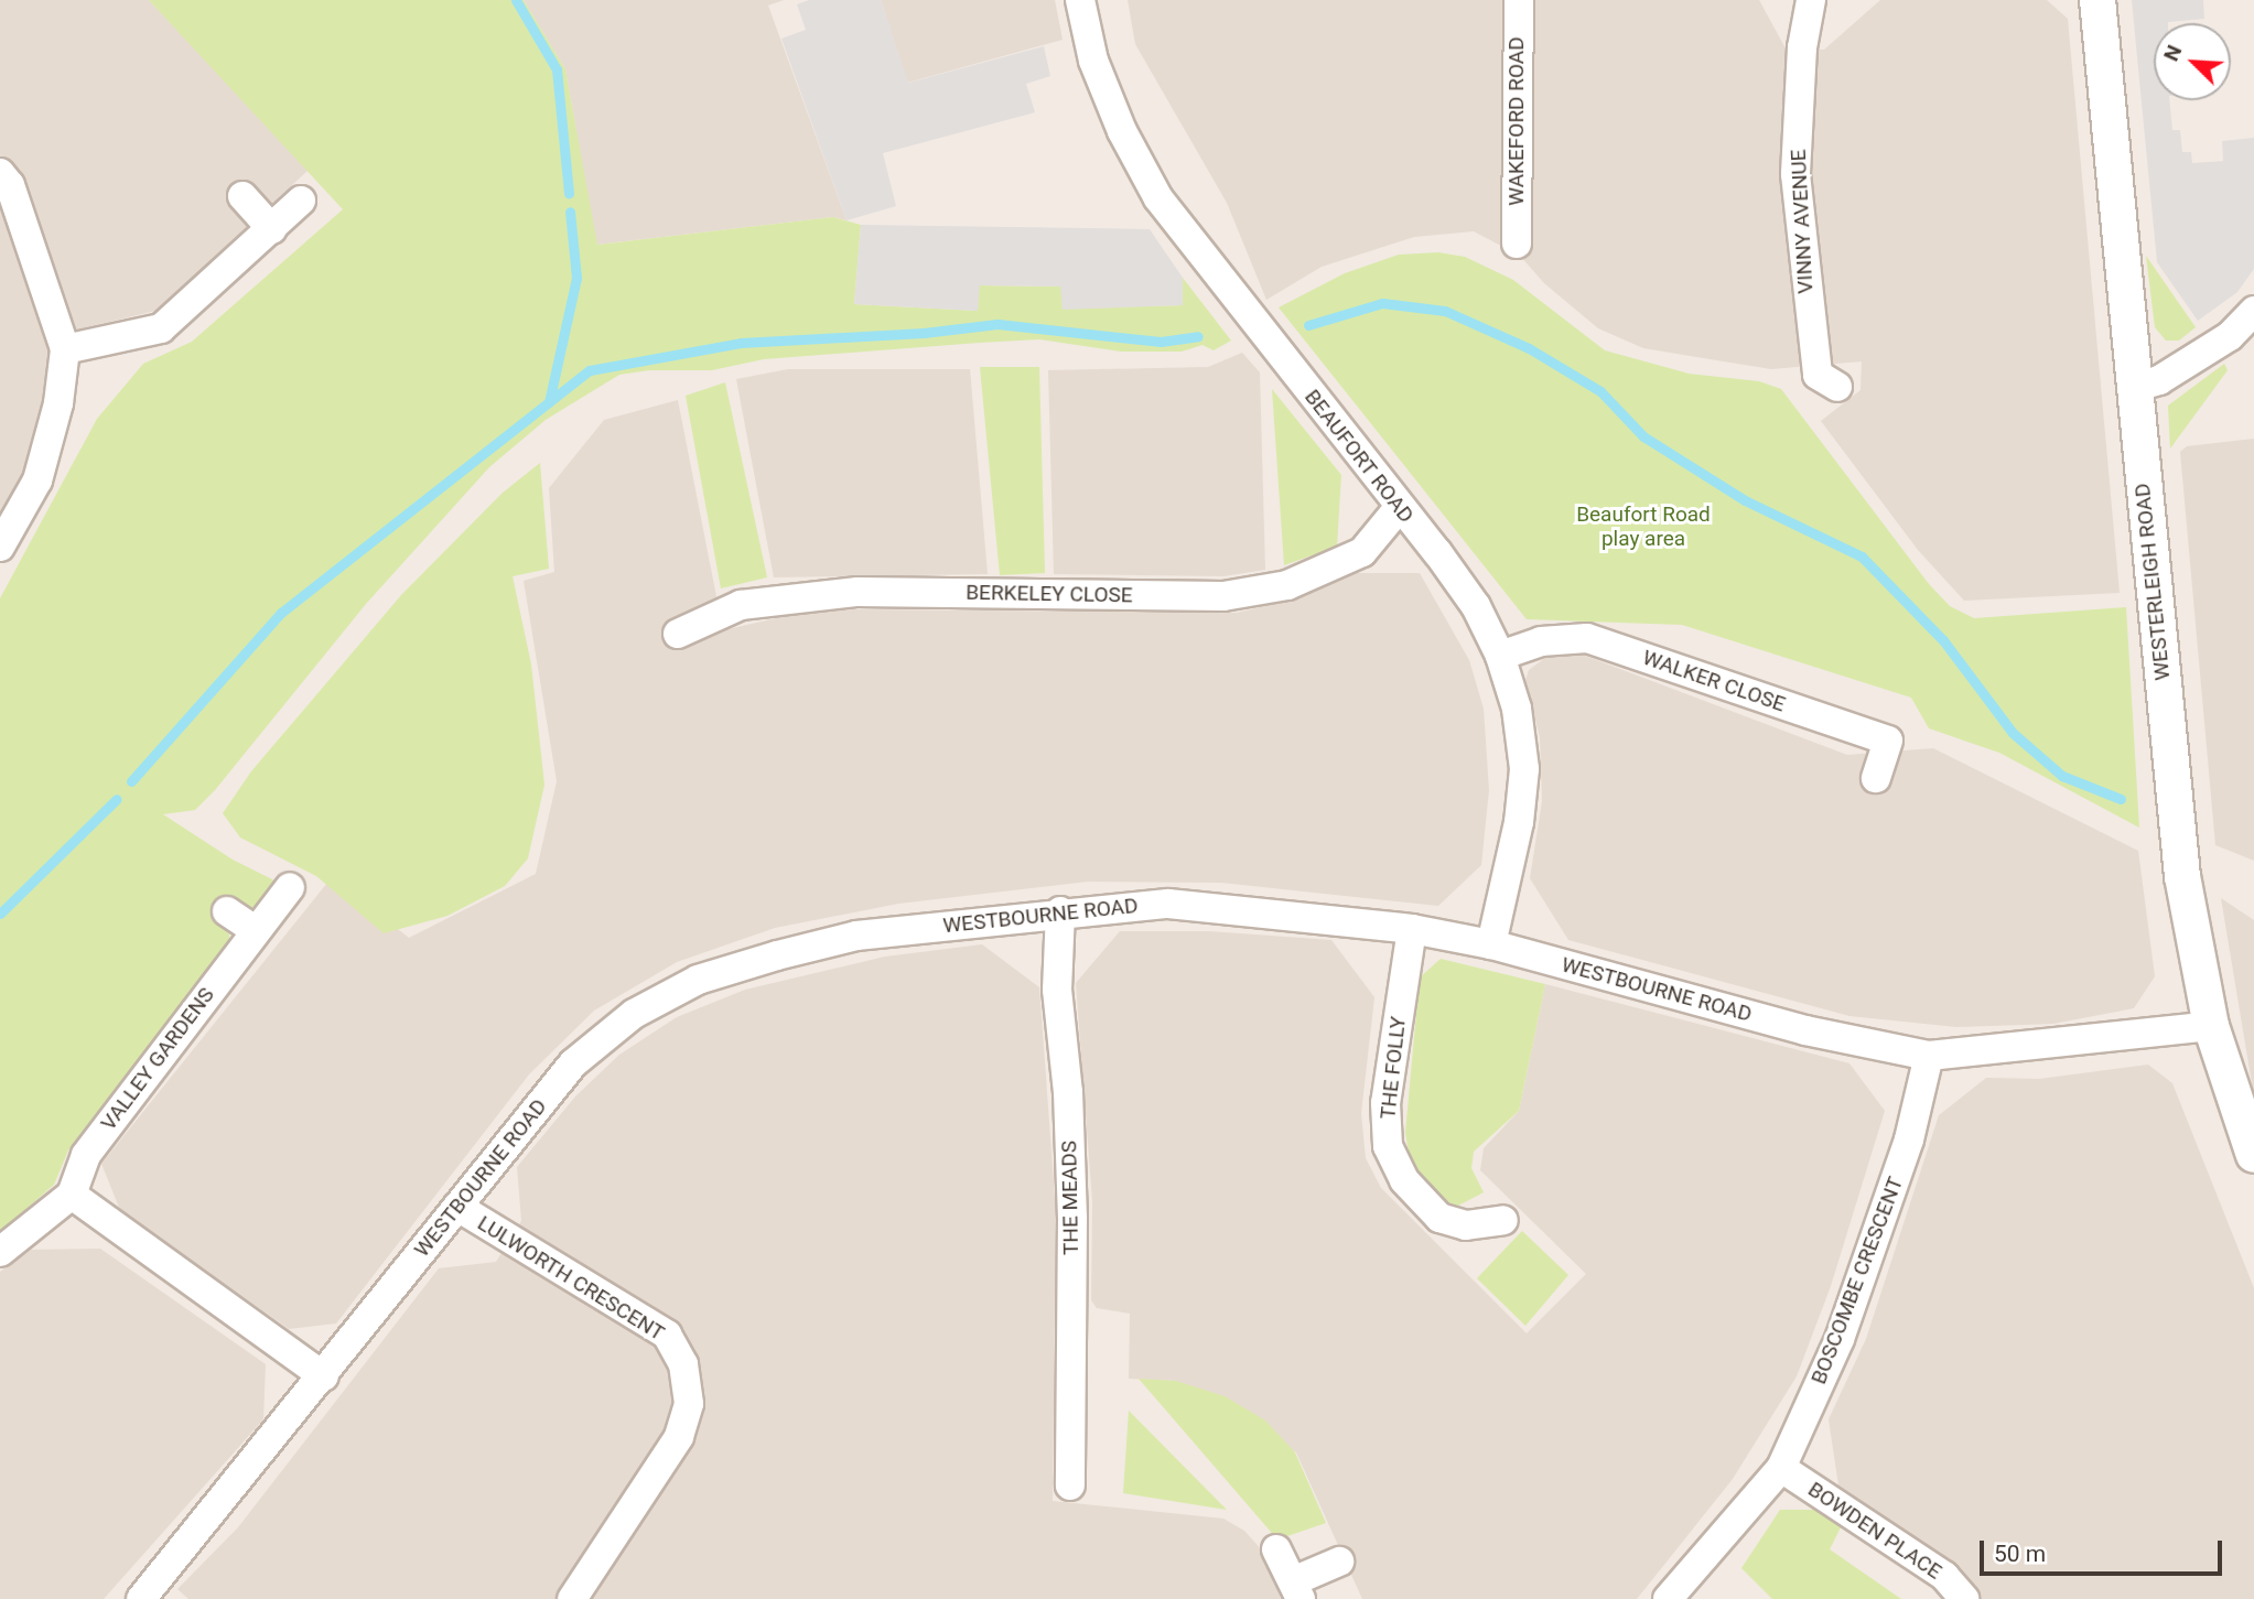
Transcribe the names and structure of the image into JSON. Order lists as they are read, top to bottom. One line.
{"streets":{"street":["WAKEFORD ROAD","VINNY AVENUE","BEAUFORT ROAD","WESTERLEIGH ROAD","BERKELEY CLOSE","WALKER CLOSE","WESTBOURNE ROAD","VALLEY GARDENS","THE FOLLY","THE MEADS","LULWORTH CRESCENT","BOSCOMBE CRESCENT","BOWDEN PLACE"]},"crossings":[["BEAUFORT ROAD","BERKELEY CLOSE"],["BEAUFORT ROAD","WALKER CLOSE"],["BEAUFORT ROAD","WESTBOURNE ROAD"],["WESTERLEIGH ROAD","WESTBOURNE ROAD"],["WESTBOURNE ROAD","THE FOLLY"],["WESTBOURNE ROAD","THE MEADS"],["WESTBOURNE ROAD","LULWORTH CRESCENT"],["WESTBOURNE ROAD","BOSCOMBE CRESCENT"],["BOSCOMBE CRESCENT","BOWDEN PLACE"]],"parks":["Beaufort Road play area"],"scale_bar":"50 m","north":"top left"}
